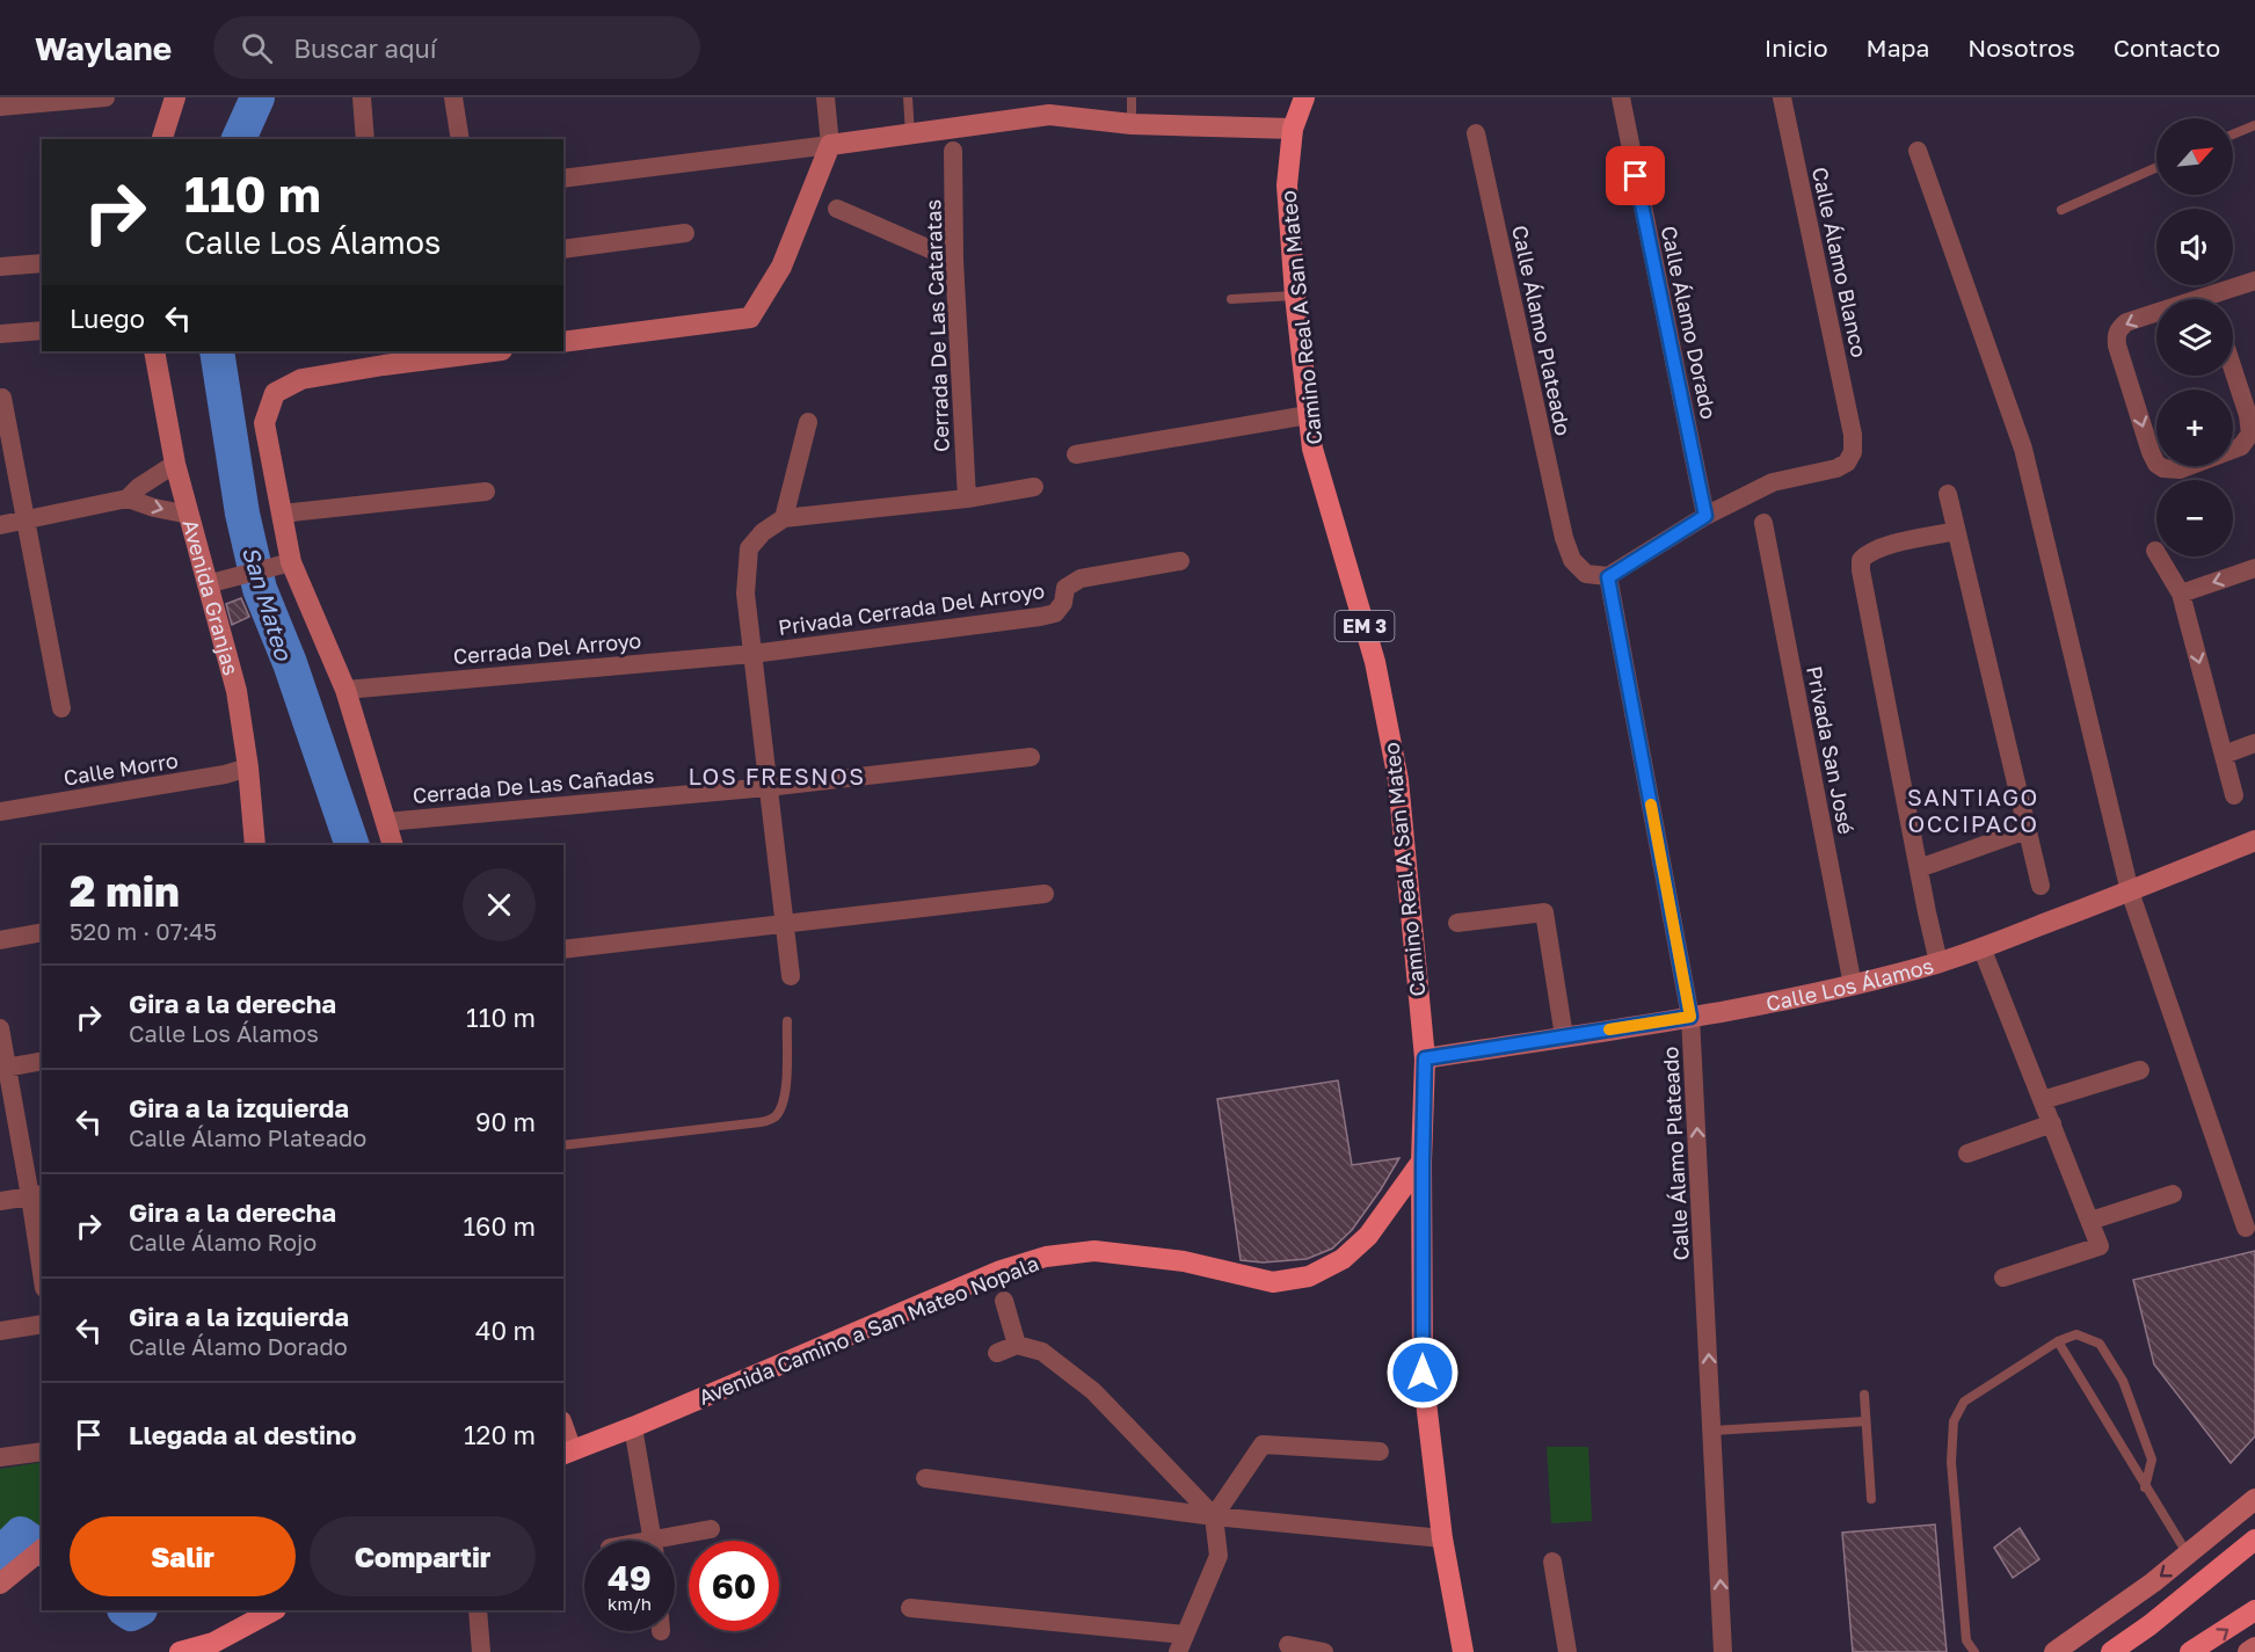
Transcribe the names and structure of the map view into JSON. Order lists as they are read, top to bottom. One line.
{"streets":{"main road":["Camino Real A San Mateo","EM 3","Avenida Camino a San Mateo Nopala"],"street":["Calle Álamo Blanco","Calle Álamo Dorado","Cerrada De Las Cataratas","Calle Álamo Plateado","Avenida Granjas","Privada Cerrada Del Arroyo","Cerrada Del Arroyo","Privada San José","Calle Morro","Cerrada De Las Cañadas","Calle Los Álamos"]},"crossings":[["Calle Álamo Blanco","Calle Álamo Dorado"],["Camino Real A San Mateo","Calle Los Álamos"],["Camino Real A San Mateo","Avenida Camino a San Mateo Nopala"],["Calle Álamo Plateado","Calle Los Álamos"],["Avenida Granjas","Calle Morro"],["Privada Cerrada Del Arroyo","Cerrada Del Arroyo"],["Privada San José","Calle Los Álamos"]],"one_way":["Calle Álamo Plateado"],"districts":["LOS FRESNOS","SANTIAGO OCCIPACO"],"water":["San Mateo"],"north":"top right","page":{"header":"Waylane","search":"Buscar aquí","nav":["Inicio","Mapa","Nosotros","Contacto"],"map_buttons":["+","−"],"turn":["110 m","Calle Los Álamos"],"then":"Luego","heading":["2 min","520 m · 07:45"],"list":[{"name":"Gira a la derecha","note":"Calle Los Álamos","value":"110 m"},{"name":"Gira a la izquierda","note":"Calle Álamo Plateado","value":"90 m"},{"name":"Gira a la derecha","note":"Calle Álamo Rojo","value":"160 m"},{"name":"Gira a la izquierda","note":"Calle Álamo Dorado","value":"40 m"},{"name":"Llegada al destino","value":"120 m"}],"buttons":["Salir","Compartir"],"speed":"49 km/h","limit":"60"}}
